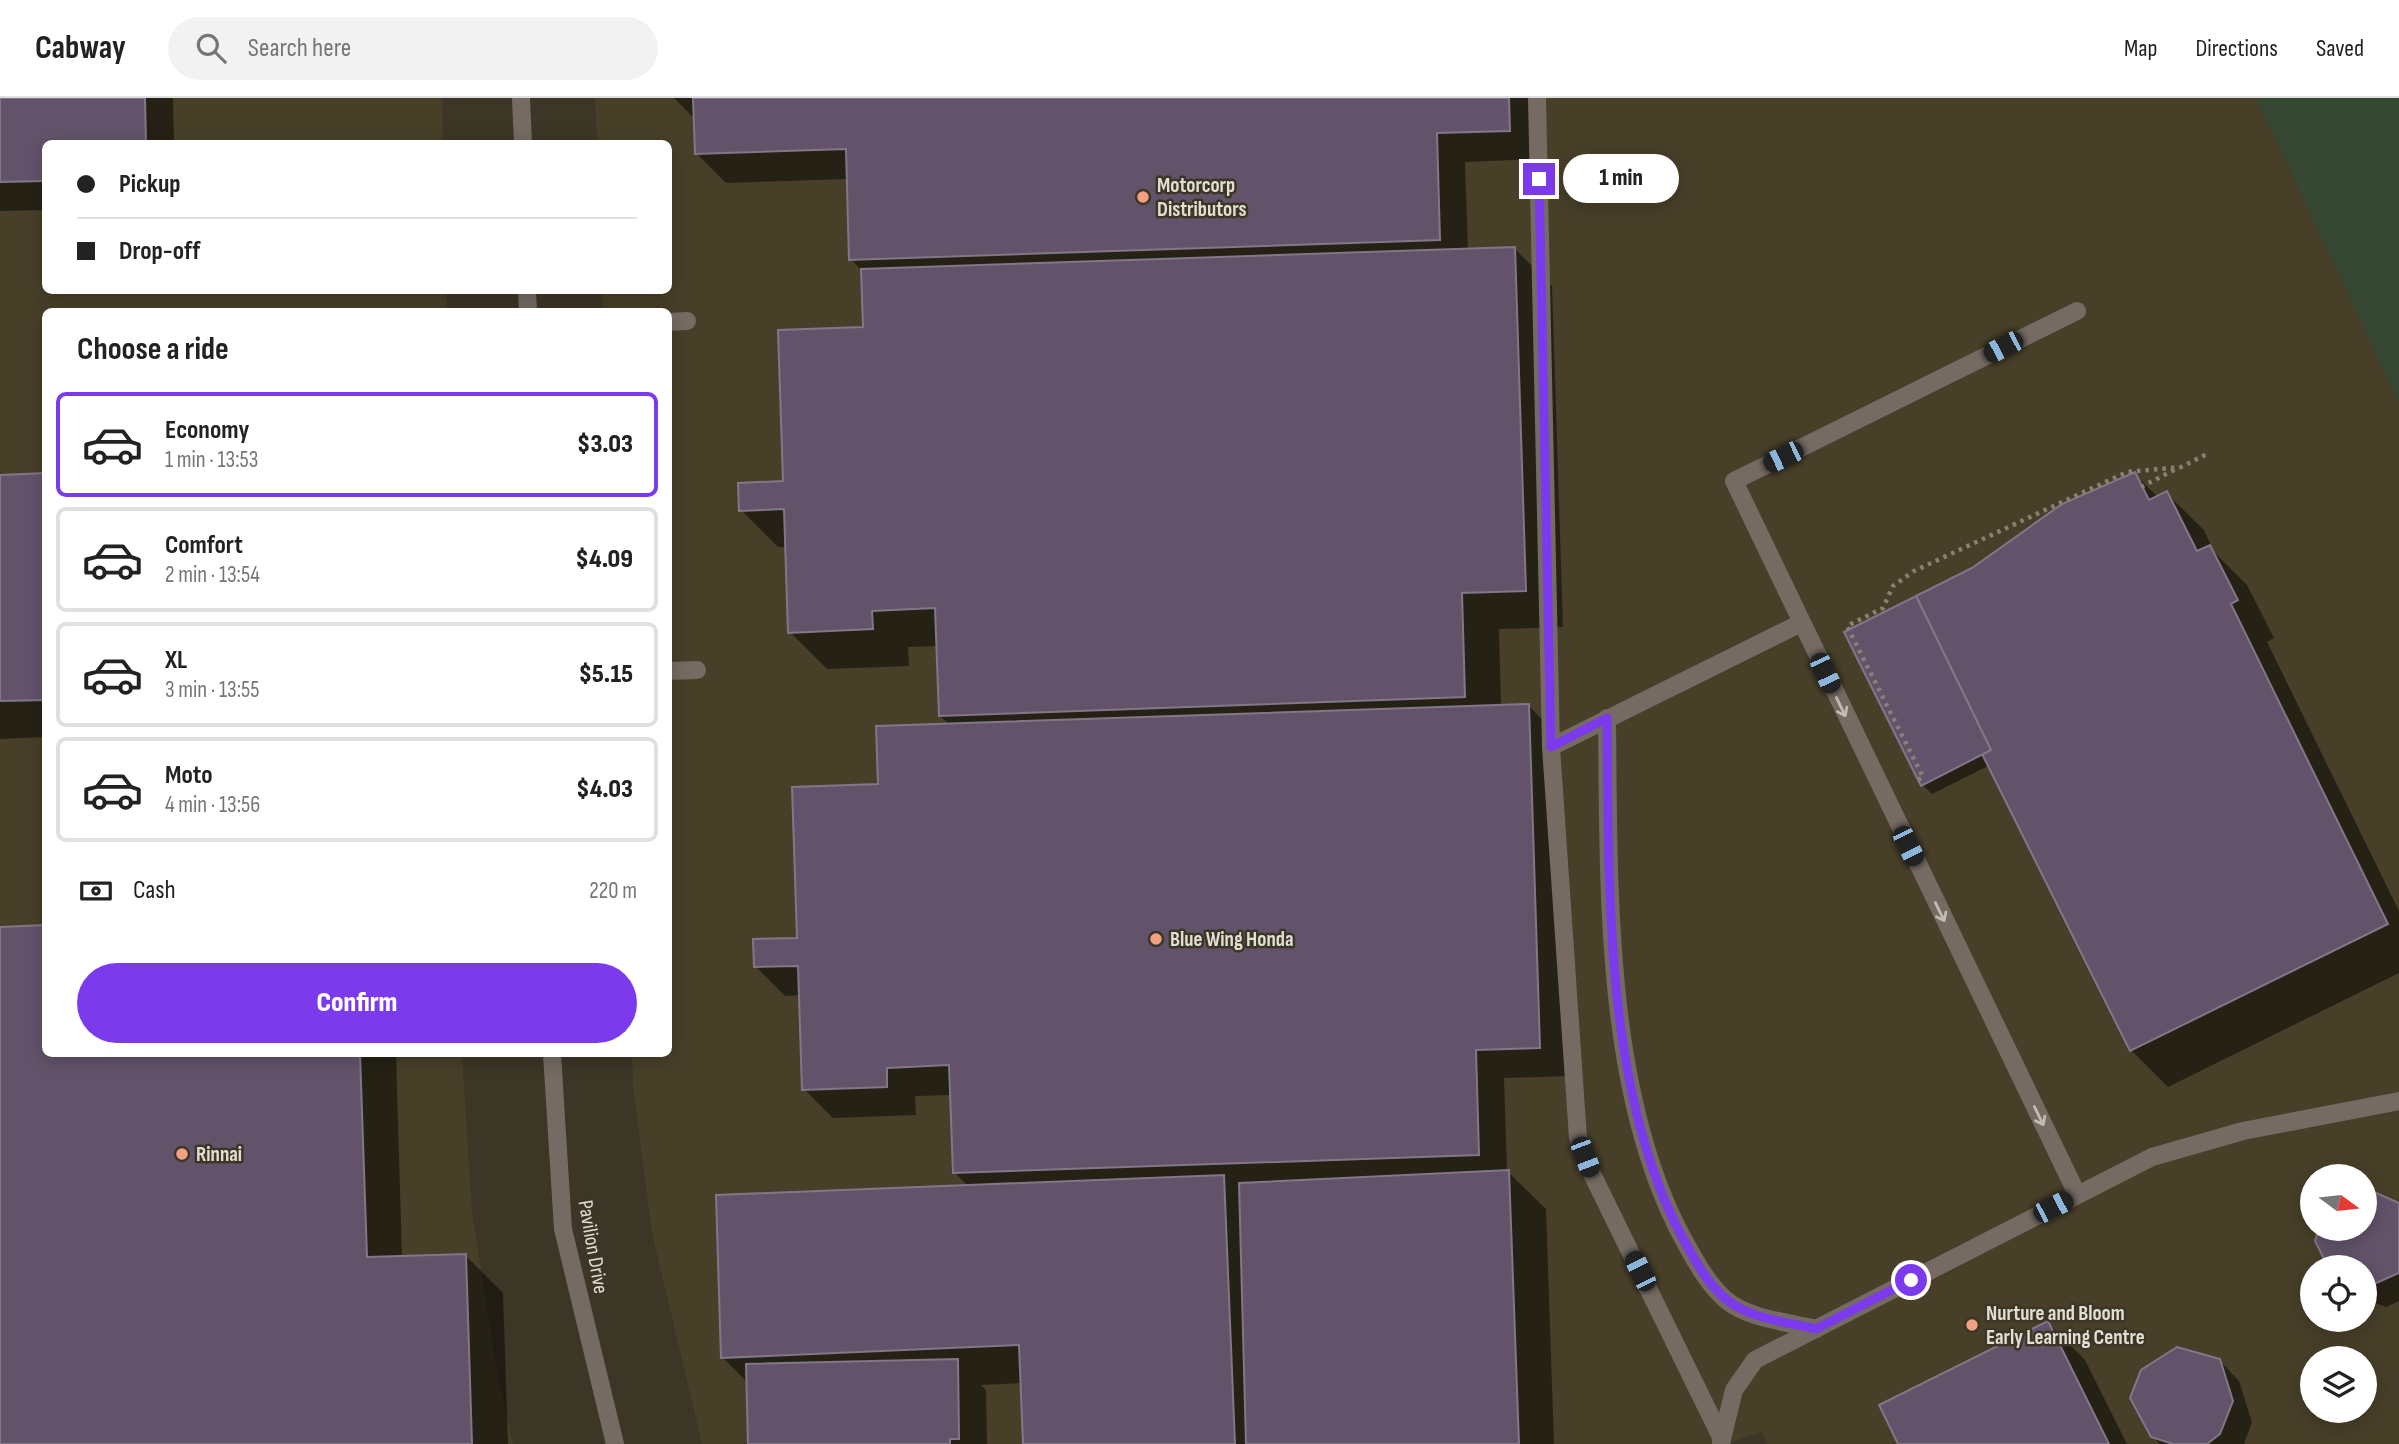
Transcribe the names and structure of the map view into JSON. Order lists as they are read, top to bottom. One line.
{"streets":{"street":["Pavilion Drive"]},"places":["Motorcorp Distributors","Blue Wing Honda","Rinnai","Nurture and Bloom Early Learning Centre"],"north":"right","page":{"header":"Cabway","search":"Search here","nav":["Map","Directions","Saved"],"banner":["Pickup","Drop-off"],"bubble":"1 min","heading":"Choose a ride","list":[{"name":"Economy","note":"1 min · 13:53","value":"$3.03"},{"name":"Comfort","note":"2 min · 13:54","value":"$4.09"},{"name":"XL","note":"3 min · 13:55","value":"$5.15"},{"name":"Moto","note":"4 min · 13:56","value":"$4.03"}],"pay":["Cash","220 m"],"buttons":"Confirm"}}
